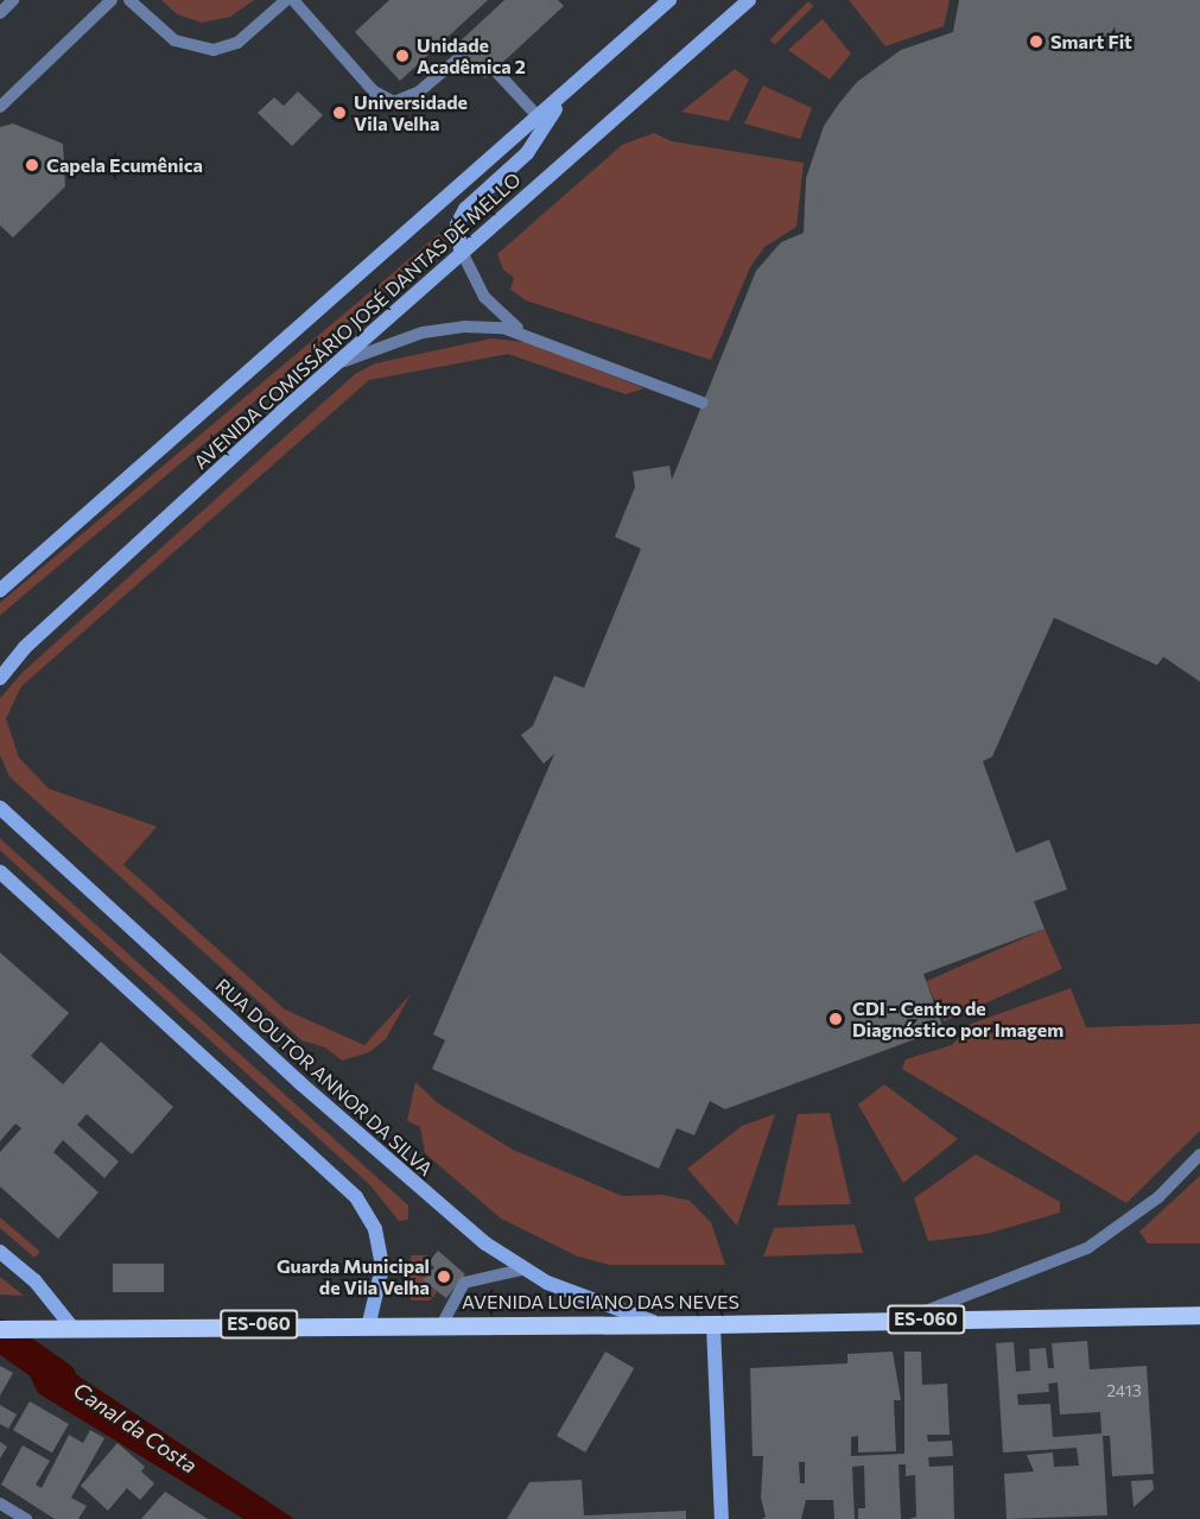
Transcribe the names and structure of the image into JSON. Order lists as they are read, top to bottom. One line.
{"streets":{"main road":["AVENIDA COMISSÁRIO JOSÉ DANTAS DE MELLO","RUA DOUTOR ANNOR DA SILVA","AVENIDA LUCIANO DAS NEVES","ES-060"]},"crossings":[["RUA DOUTOR ANNOR DA SILVA","AVENIDA LUCIANO DAS NEVES"]],"water":["Canal da Costa"],"places":["Smart Fit","Unidade Acadêmica 2","Universidade Vila Velha","Capela Ecumênica","CDI - Centro de Diagnóstico por Imagem","Guarda Municipal de Vila Velha"],"house_numbers":["2413"]}
